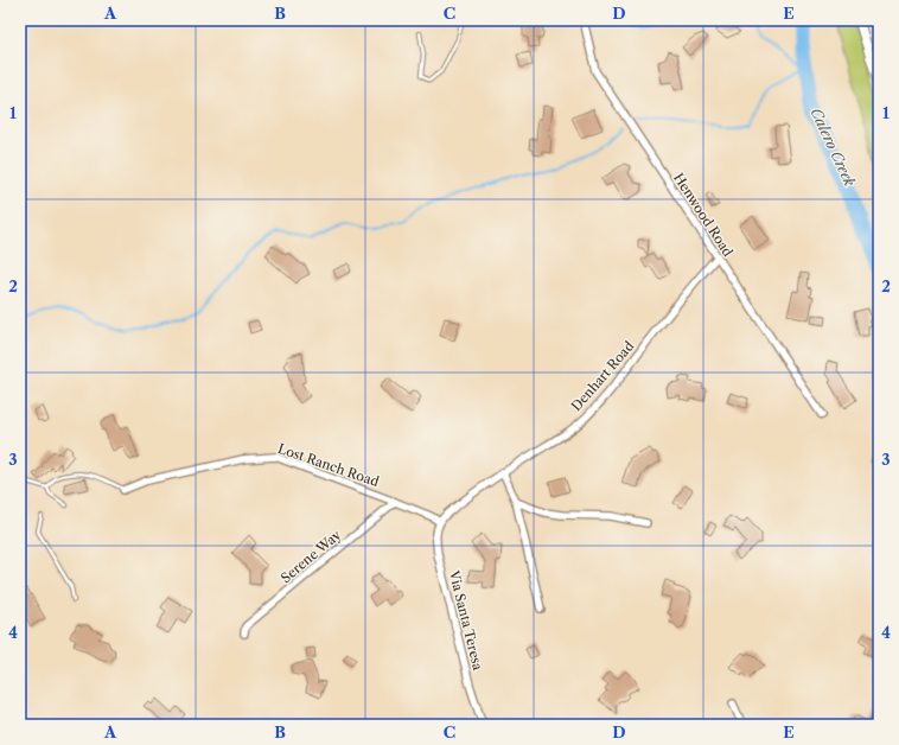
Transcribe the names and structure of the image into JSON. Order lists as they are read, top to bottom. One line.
{"streets":{"street":["Henwood Road","Denhart Road","Lost Ranch Road","Serene Way","Via Santa Teresa"]},"crossings":[["Henwood Road","Denhart Road"],["Denhart Road","Lost Ranch Road"],["Denhart Road","Via Santa Teresa"],["Lost Ranch Road","Serene Way"],["Lost Ranch Road","Via Santa Teresa"]],"water":["Calero Creek"],"grid":{"columns":["A","B","C","D","E"],"rows":["1","2","3","4"]}}
